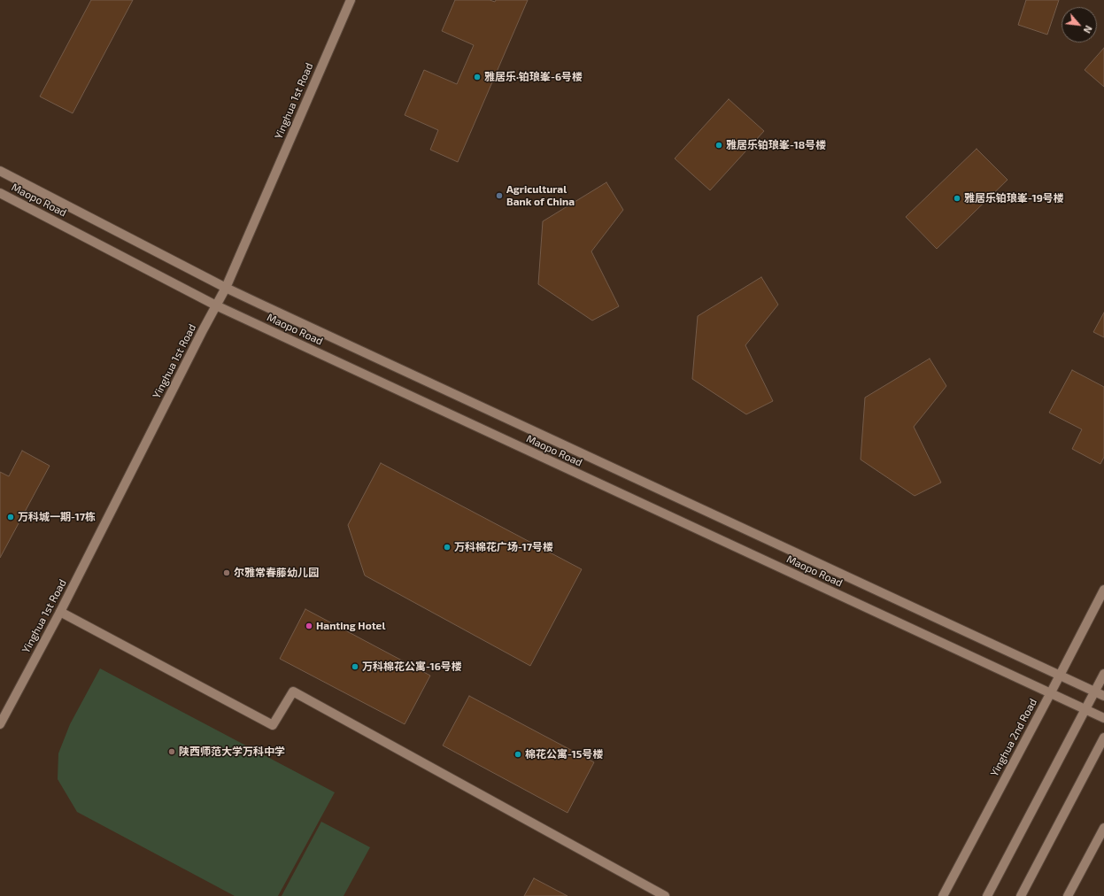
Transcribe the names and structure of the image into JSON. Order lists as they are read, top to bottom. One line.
{"streets":{"street":["Yinghua 1st Road","Maopo Road","Yinghua 2nd Road"]},"crossings":[["Yinghua 1st Road","Maopo Road"],["Maopo Road","Yinghua 2nd Road"]],"places":["雅居乐·铂琅峯-6号楼","雅居乐铂琅峯-18号楼","Agricultural Bank of China","雅居乐铂琅峯-19号楼","万科城一期-17栋","万科棉花广场-17号楼","尔雅常春藤幼儿园","Hanting Hotel","万科棉花公寓-16号楼","陕西师范大学万科中学","棉花公寓-15号楼"],"north":"bottom right"}
